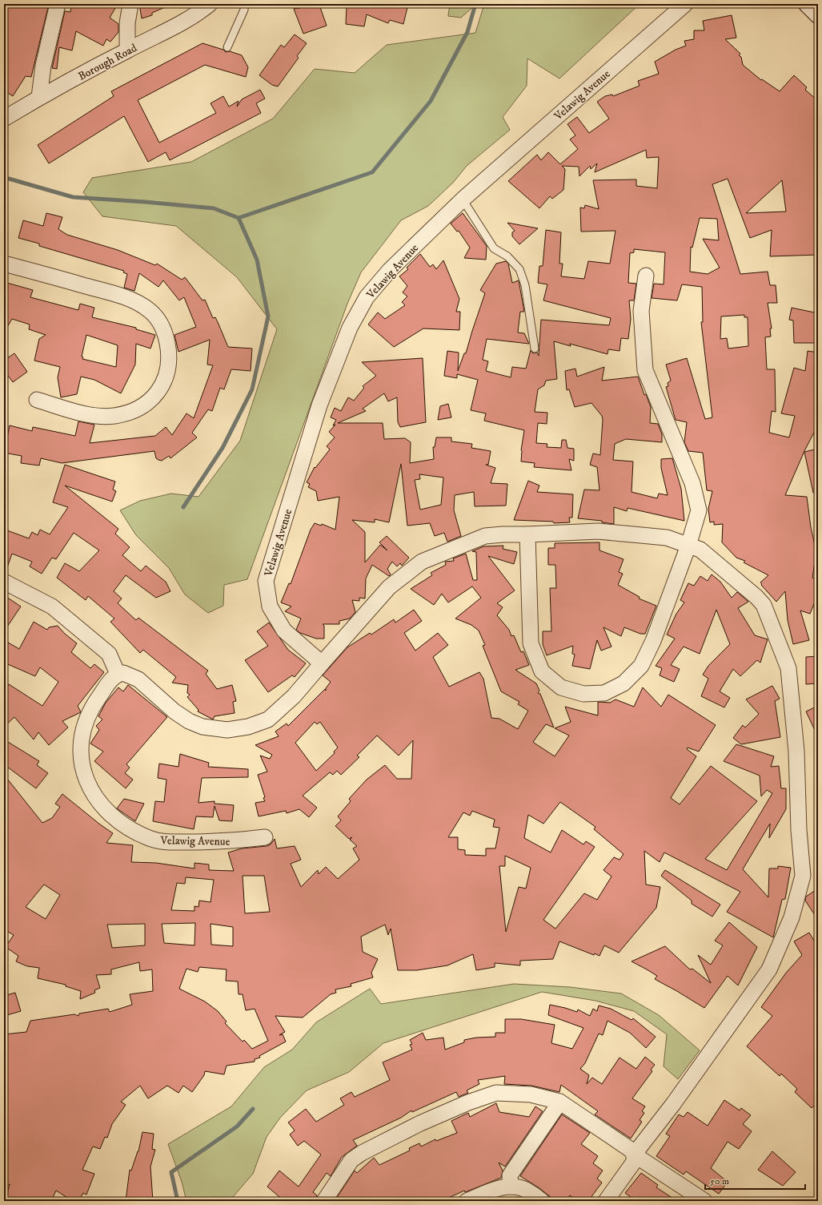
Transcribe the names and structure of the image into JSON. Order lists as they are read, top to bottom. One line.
{"streets":{"street":["Borough Road","Velawig Avenue"]},"scale_bar":"50 m"}
